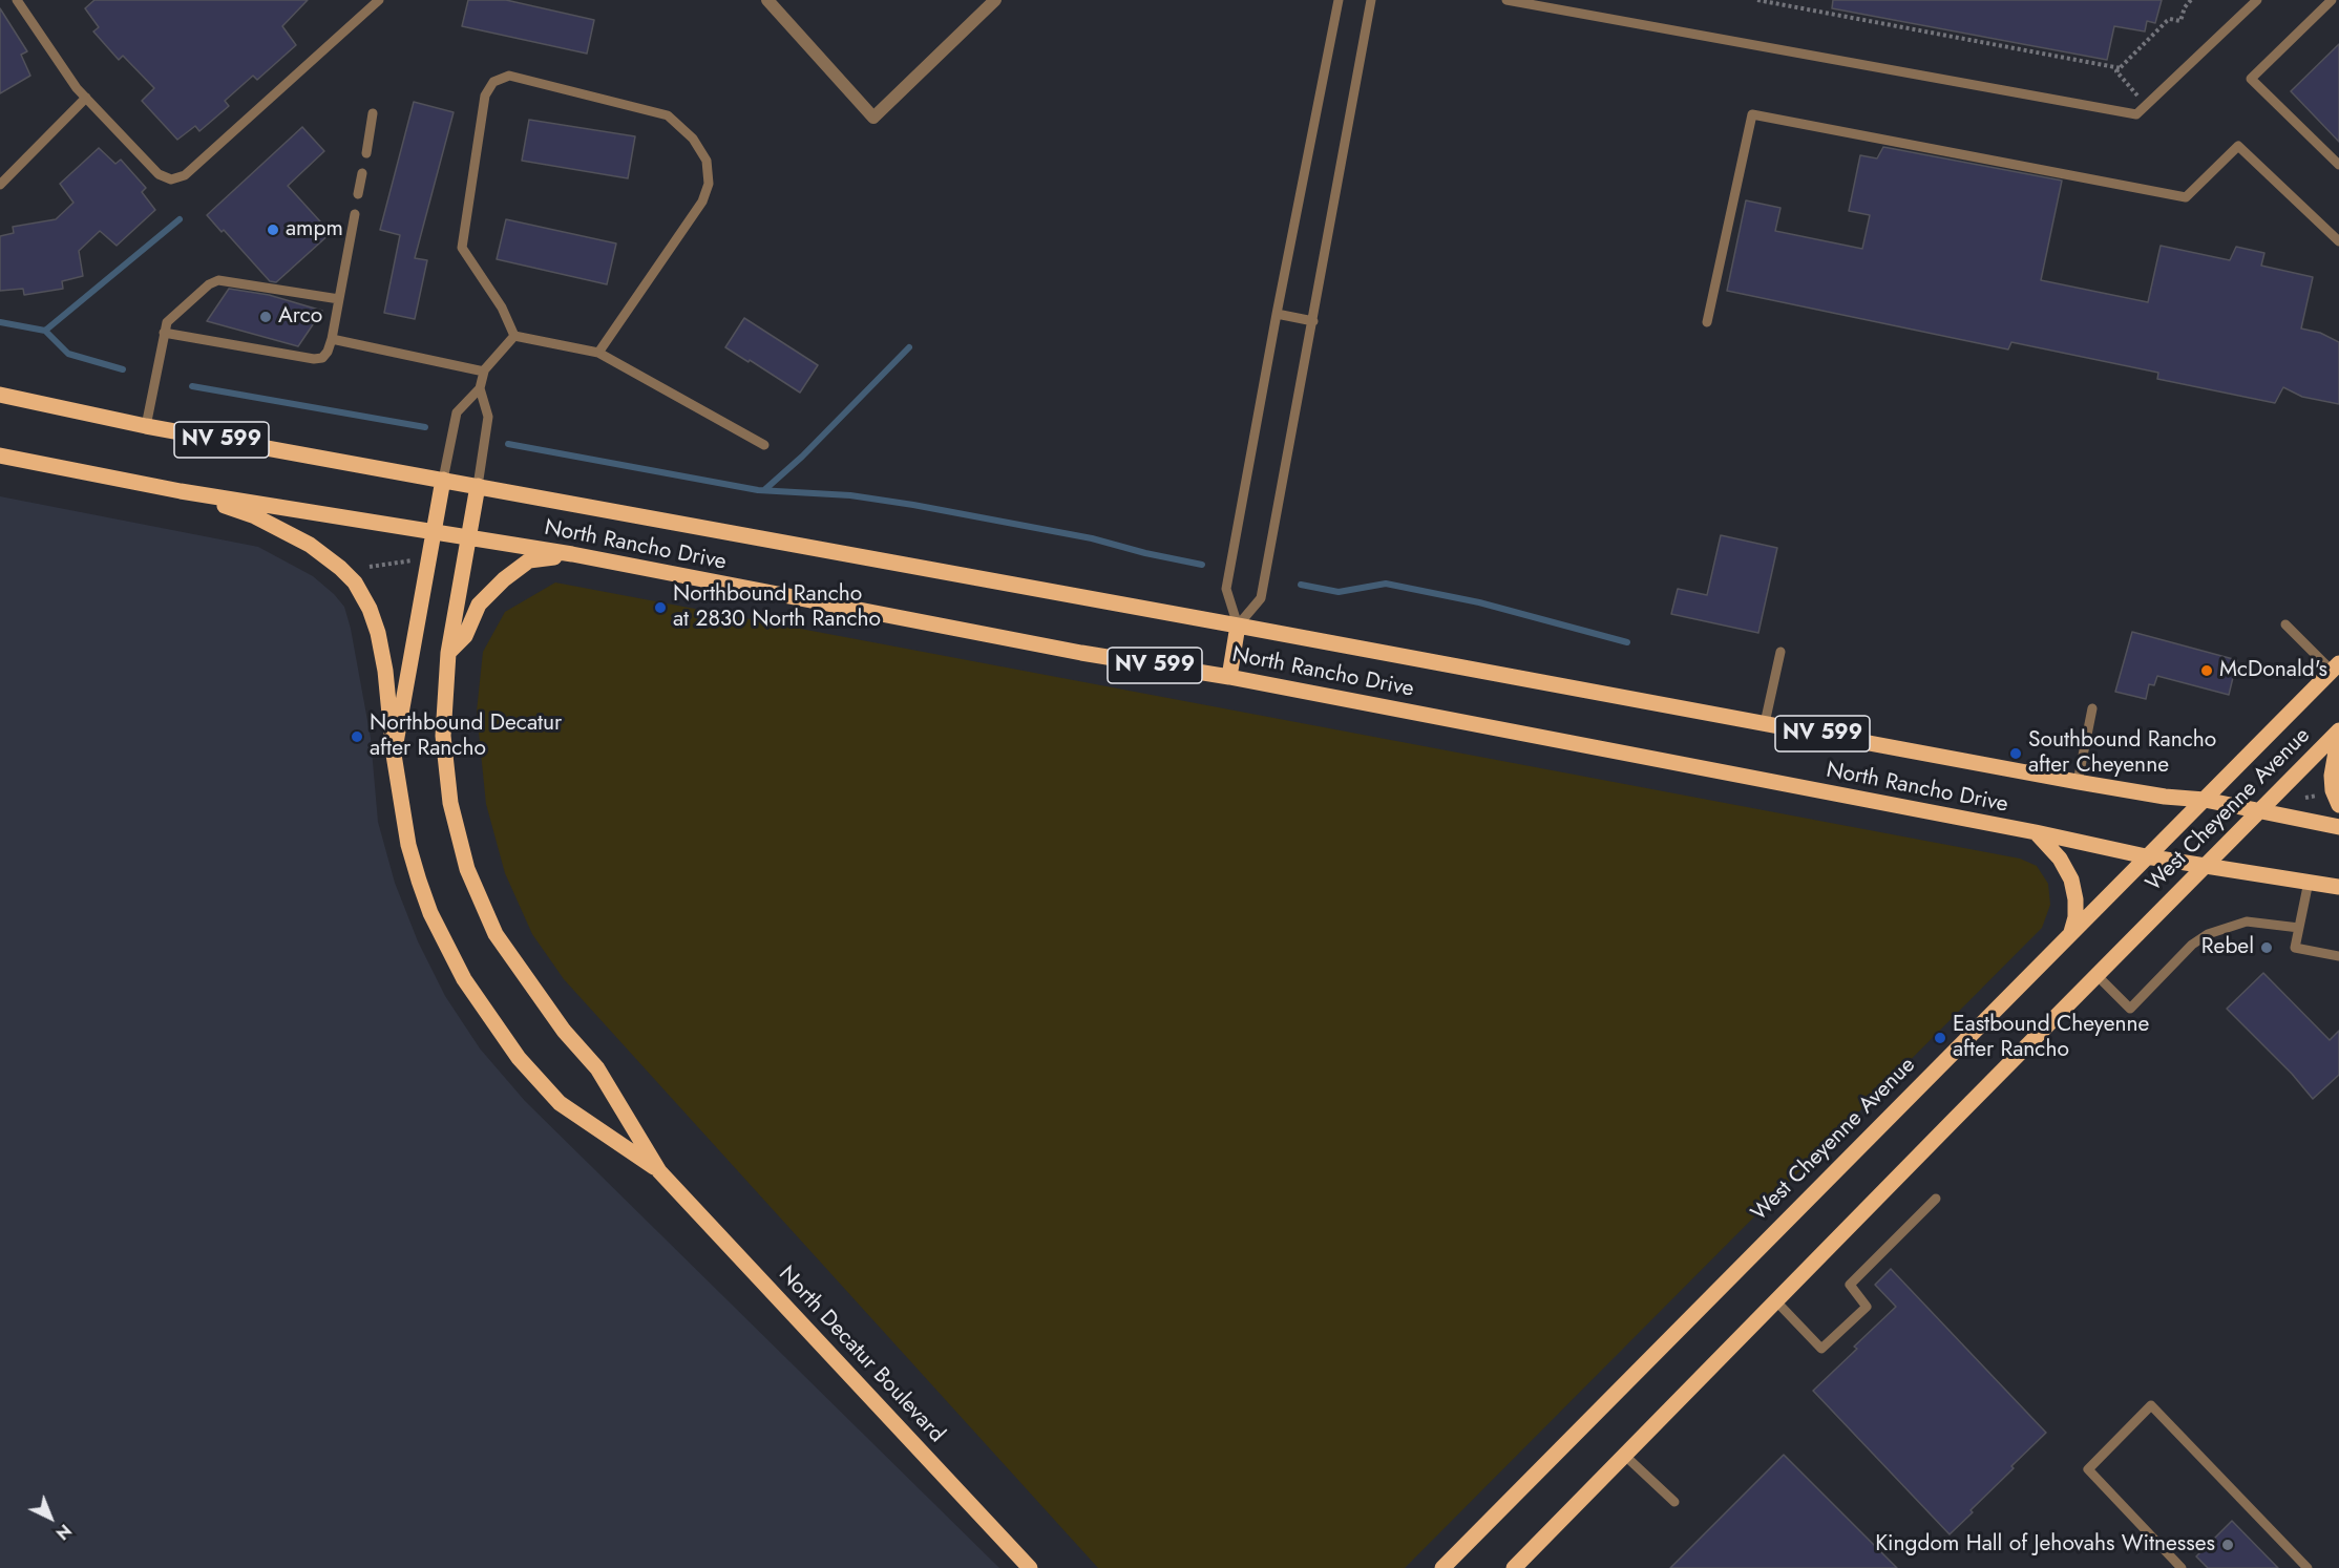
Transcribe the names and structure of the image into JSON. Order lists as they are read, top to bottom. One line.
{"streets":{"main road":["NV 599","North Rancho Drive","West Cheyenne Avenue","North Decatur Boulevard"]},"crossings":[["North Rancho Drive","West Cheyenne Avenue"],["North Rancho Drive","North Decatur Boulevard"]],"places":["ampm","Arco","Northbound Rancho at 2830 North Rancho","McDonald's","Northbound Decatur after Rancho","Southbound Rancho after Cheyenne","Rebel","Eastbound Cheyenne after Rancho","Kingdom Hall of Jehovahs Witnesses"],"north":"bottom right"}
